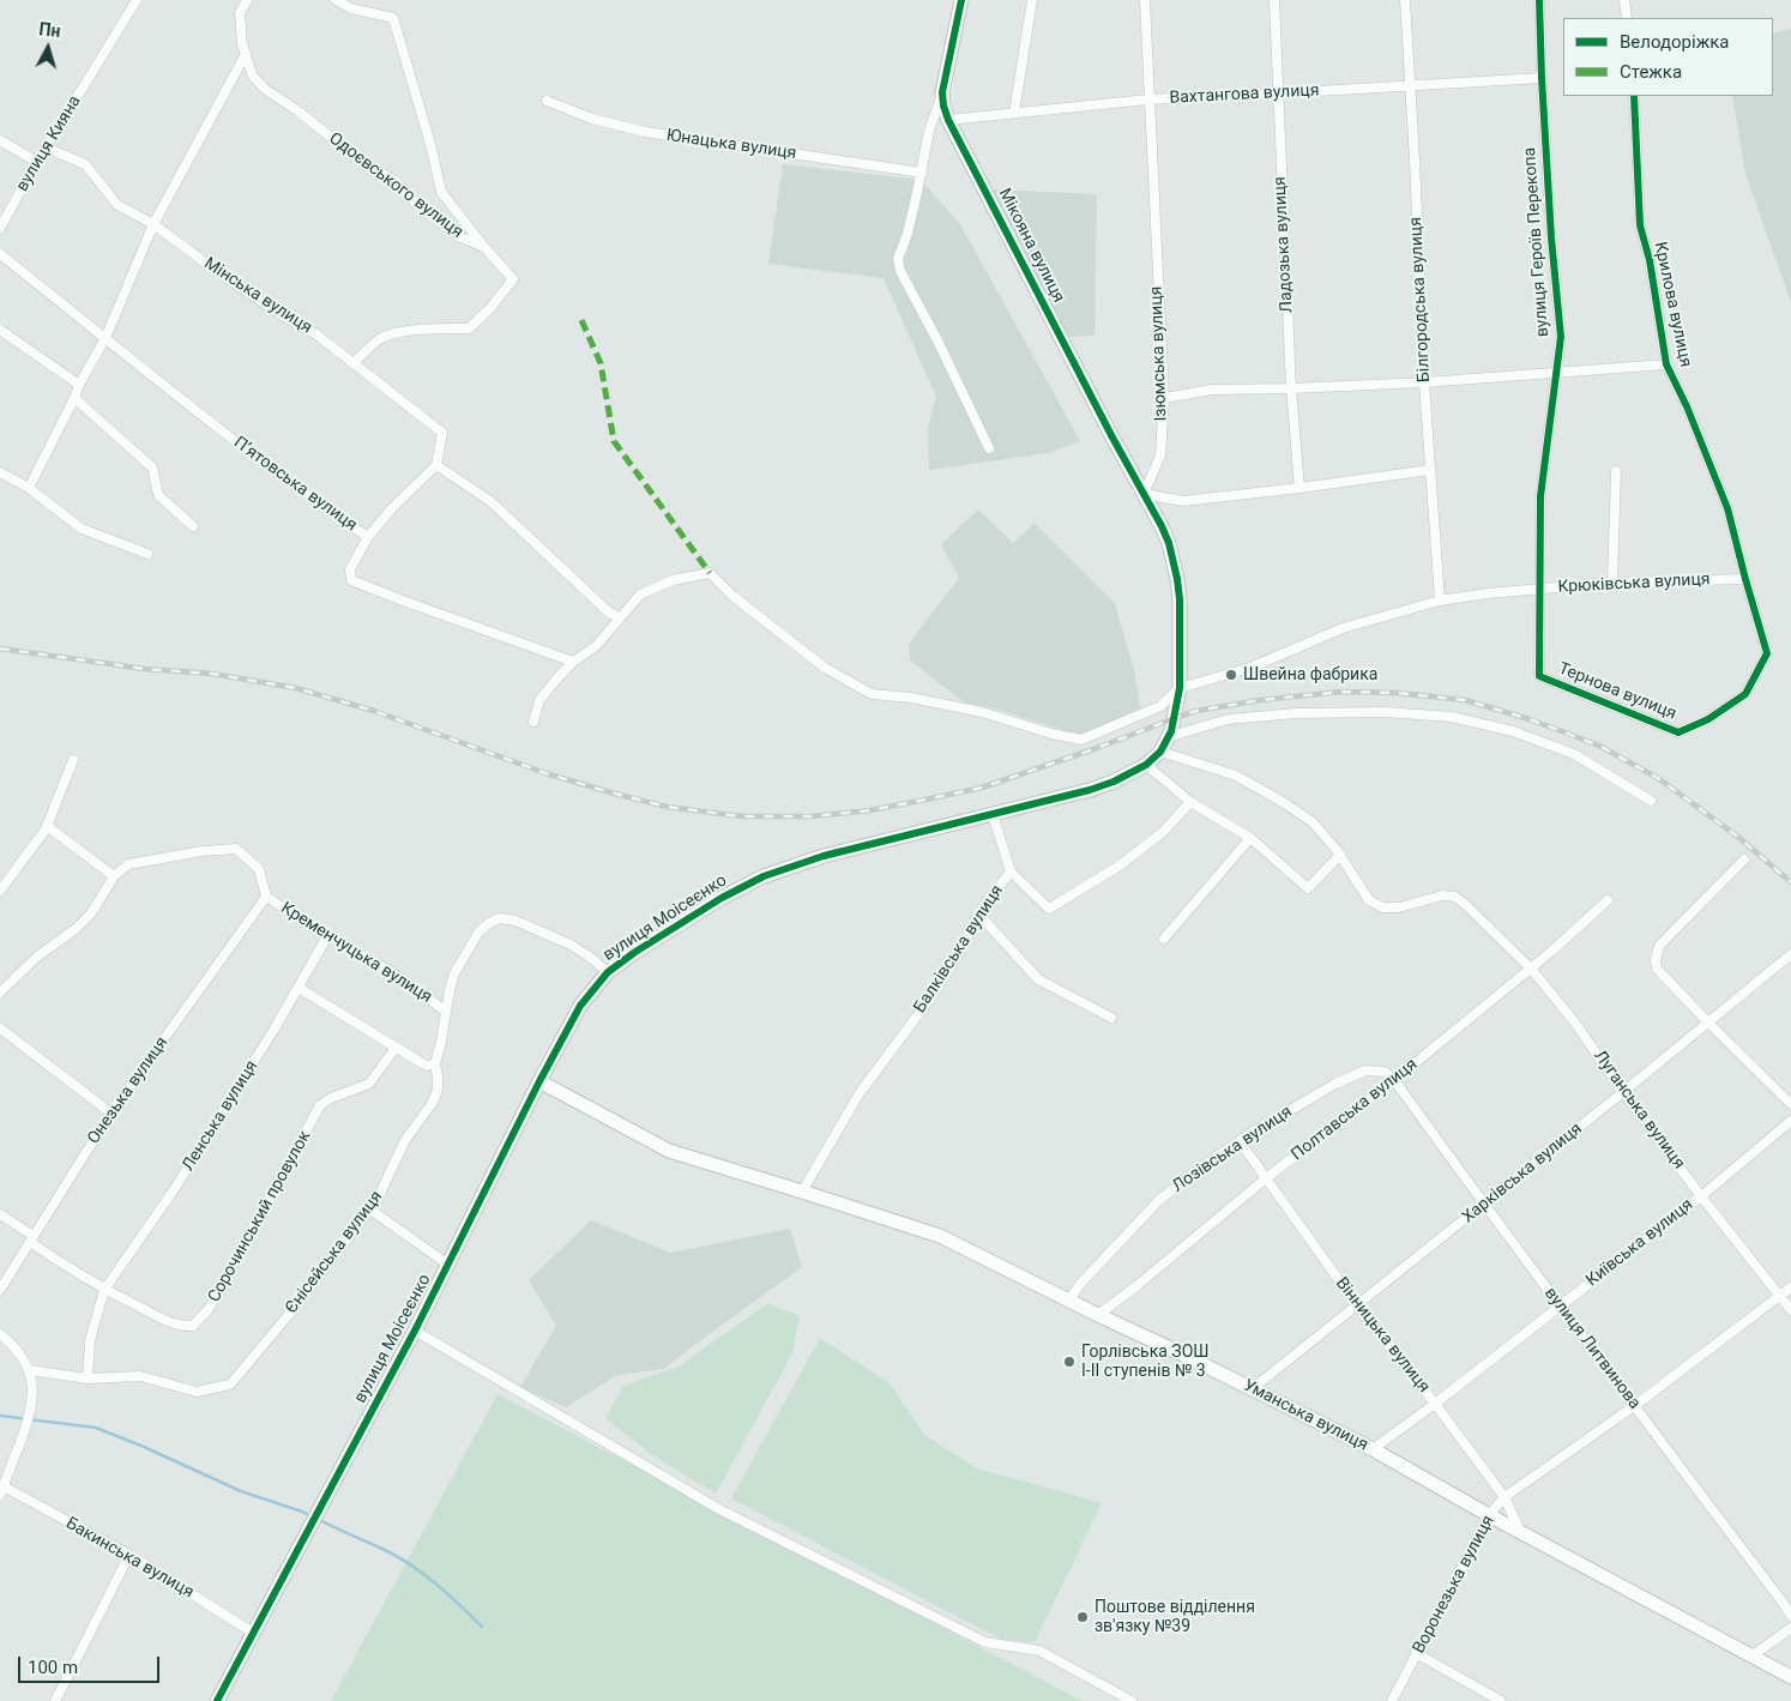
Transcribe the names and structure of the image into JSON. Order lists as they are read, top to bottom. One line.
{"streets":{"street":["Вахтангова вулиця","вулиця Кияна","Юнацька вулиця","Одоєвського вулиця","вулиця Героїв Перекопа","Ладозька вулиця","Мікояна вулиця","Мінська вулиця","Білгородська вулиця","Крилова вулиця","Ізюмська вулиця","П’ятовська вулиця","Крюківська вулиця","Тернова вулиця","вулиця Моісеєнко","Балківська вулиця","Кременчуцька вулиця","Онезька вулиця","Полтавська вулиця","Луганська вулиця","Ленська вулиця","Лозівська вулиця","Харківська вулиця","Сорочинський провулок","Київська вулиця","Єнісейська вулиця","Вінницька вулиця","вулиця Литвинова","Уманська вулиця","Бакинська вулиця","Воронезька вулиця"]},"crossings":[["Вахтангова вулиця","вулиця Героїв Перекопа"],["Вахтангова вулиця","Ладозька вулиця"],["Вахтангова вулиця","Мікояна вулиця"],["Вахтангова вулиця","Білгородська вулиця"],["Вахтангова вулиця","Ізюмська вулиця"],["вулиця Кияна","Мінська вулиця"],["Одоєвського вулиця","Мінська вулиця"],["вулиця Героїв Перекопа","Крюківська вулиця"],["вулиця Героїв Перекопа","Тернова вулиця"],["Мікояна вулиця","Ізюмська вулиця"],["Білгородська вулиця","Крюківська вулиця"],["Крилова вулиця","Крюківська вулиця"],["Крилова вулиця","Тернова вулиця"],["Крюківська вулиця","Тернова вулиця"],["вулиця Моісеєнко","Єнісейська вулиця"],["вулиця Моісеєнко","Уманська вулиця"],["вулиця Моісеєнко","Бакинська вулиця"],["Балківська вулиця","Уманська вулиця"],["Кременчуцька вулиця","Онезька вулиця"],["Кременчуцька вулиця","Ленська вулиця"],["Кременчуцька вулиця","Єнісейська вулиця"],["Полтавська вулиця","Луганська вулиця"],["Полтавська вулиця","Лозівська вулиця"],["Полтавська вулиця","Вінницька вулиця"],["Полтавська вулиця","вулиця Литвинова"],["Полтавська вулиця","Уманська вулиця"],["Луганська вулиця","Харківська вулиця"],["Луганська вулиця","Київська вулиця"],["Луганська вулиця","Воронезька вулиця"],["Ленська вулиця","Сорочинський провулок"],["Ленська вулиця","Єнісейська вулиця"],["Лозівська вулиця","Вінницька вулиця"],["Лозівська вулиця","вулиця Литвинова"],["Лозівська вулиця","Уманська вулиця"],["Харківська вулиця","Вінницька вулиця"],["Харківська вулиця","вулиця Литвинова"],["Харківська вулиця","Уманська вулиця"],["Київська вулиця","Вінницька вулиця"],["Київська вулиця","вулиця Литвинова"],["Київська вулиця","Уманська вулиця"],["Вінницька вулиця","Уманська вулиця"],["Вінницька вулиця","Воронезька вулиця"],["вулиця Литвинова","Воронезька вулиця"],["Уманська вулиця","Воронезька вулиця"]],"places":["Швейна фабрика","Горлівська ЗОШ І-ІІ ступенів № 3","Поштове відділення зв'язку №39"],"legend":["Велодоріжка","Стежка"],"scale_bar":"100 m","north":"top"}
